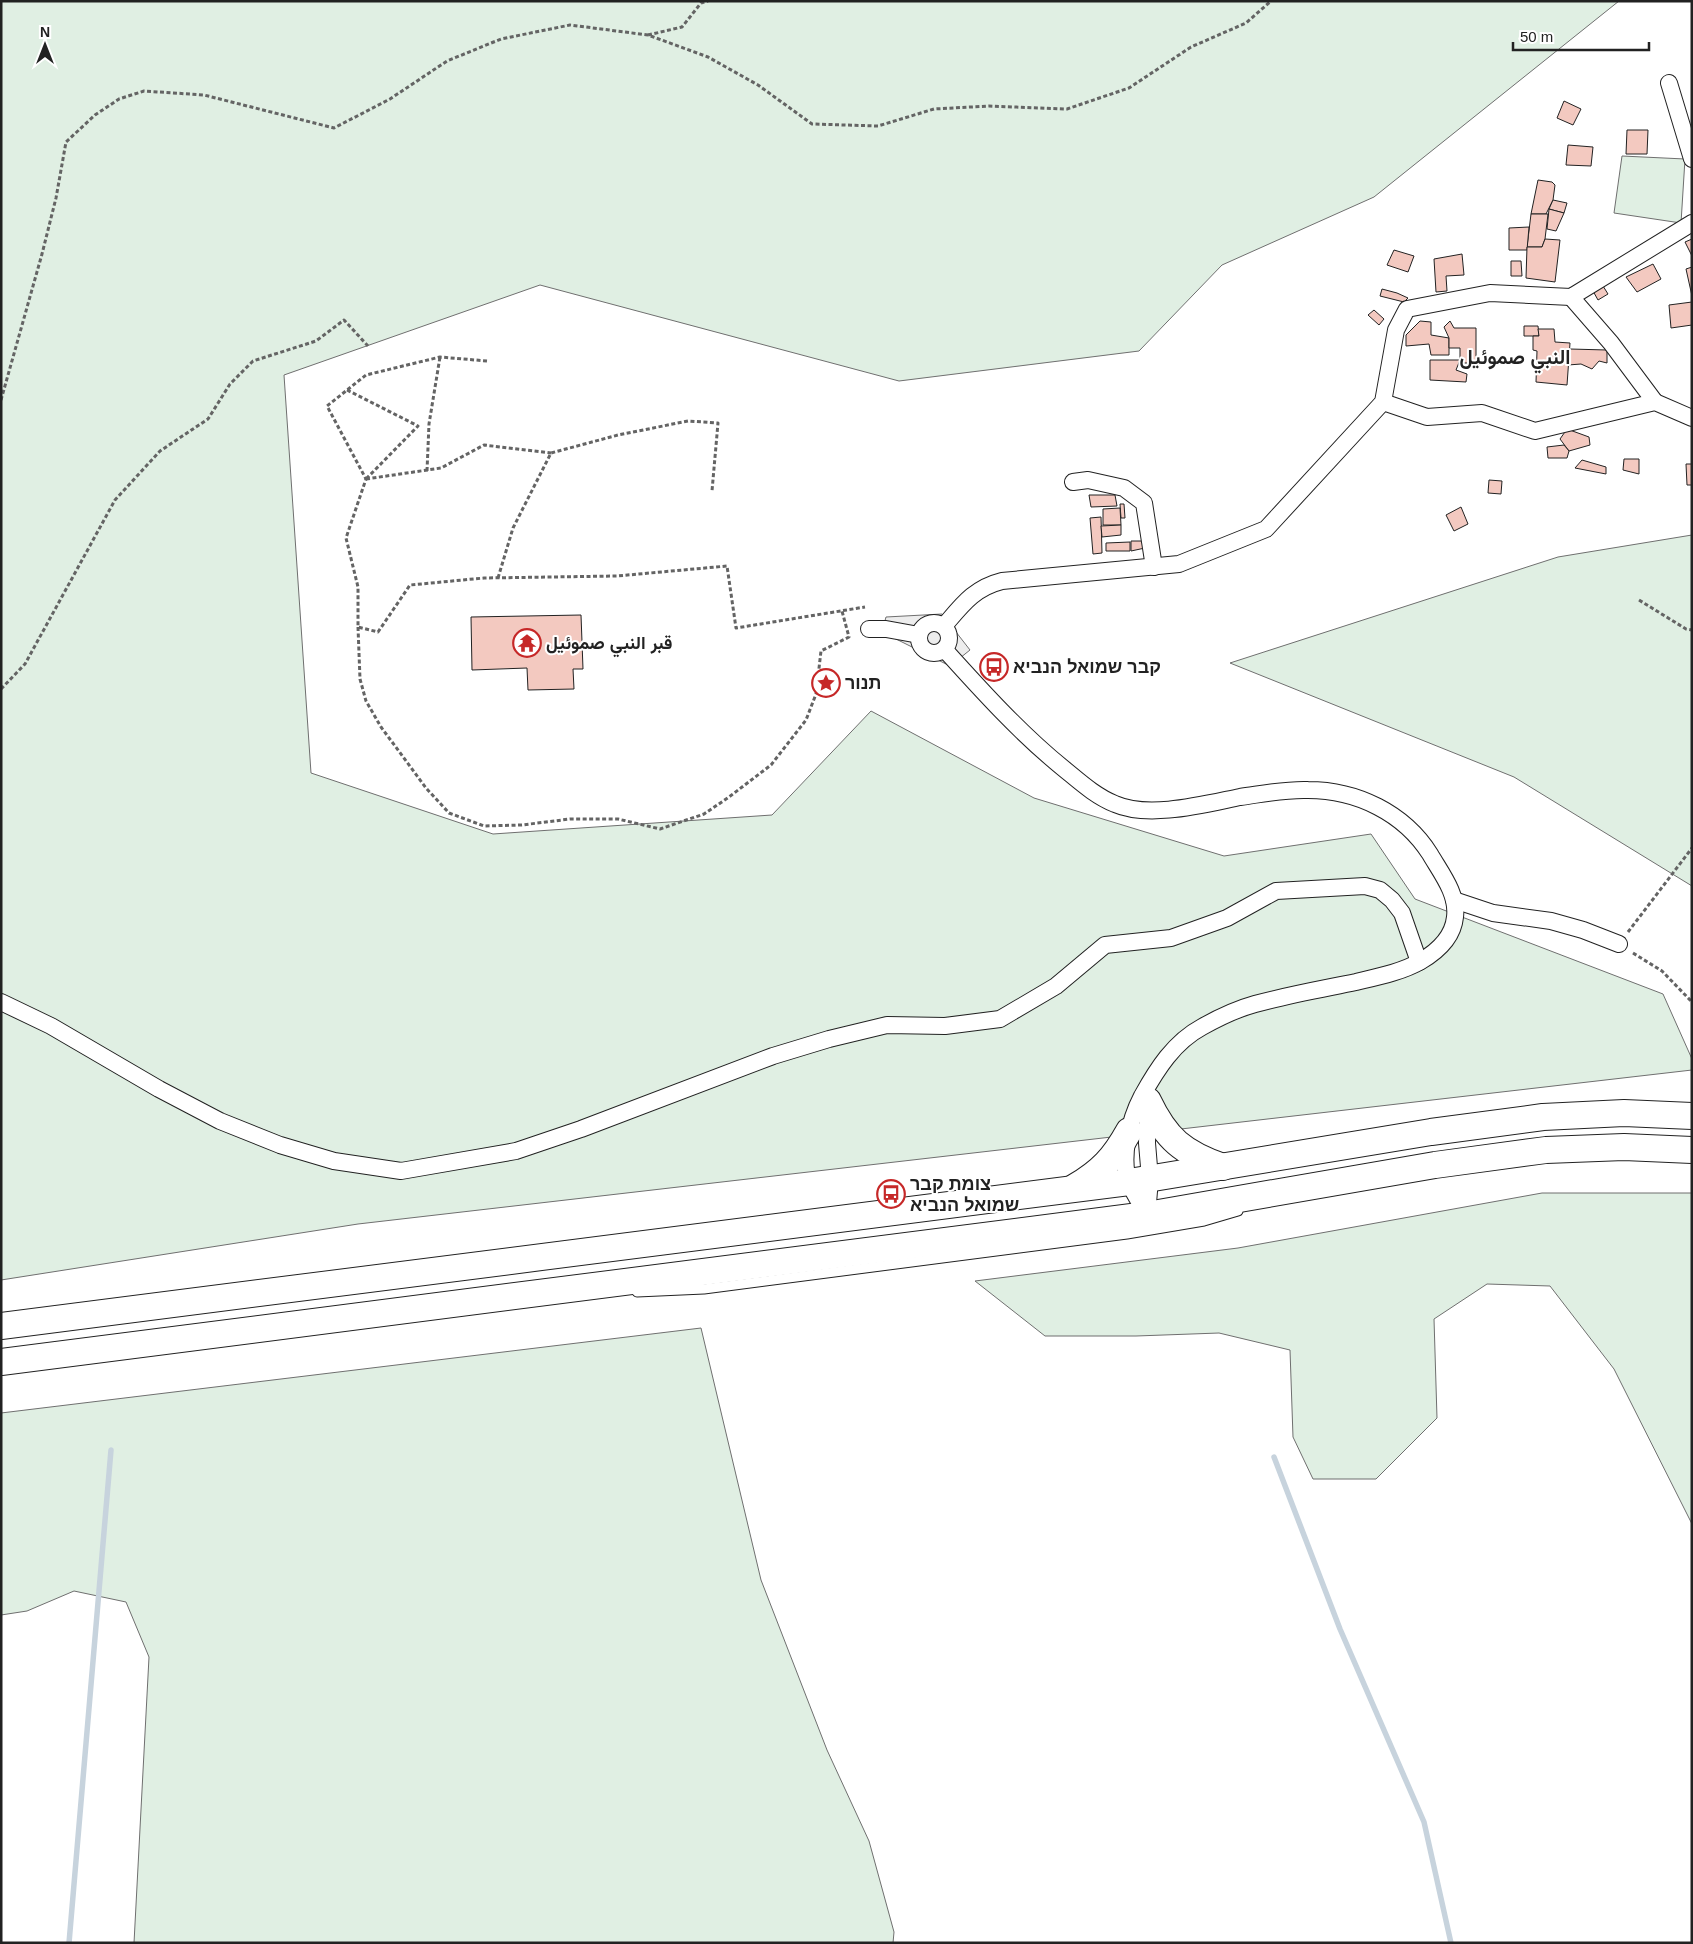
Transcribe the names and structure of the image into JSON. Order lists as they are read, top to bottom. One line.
{"districts":["النبي صموئيل"],"places":{"temple":["قبر النبي صموئيل"],"bus stop":["קבר שמואל הנביא","צומת קבר שמואל הנביא"],"place":["תנור"]},"scale_bar":"50 m","north":"top"}
